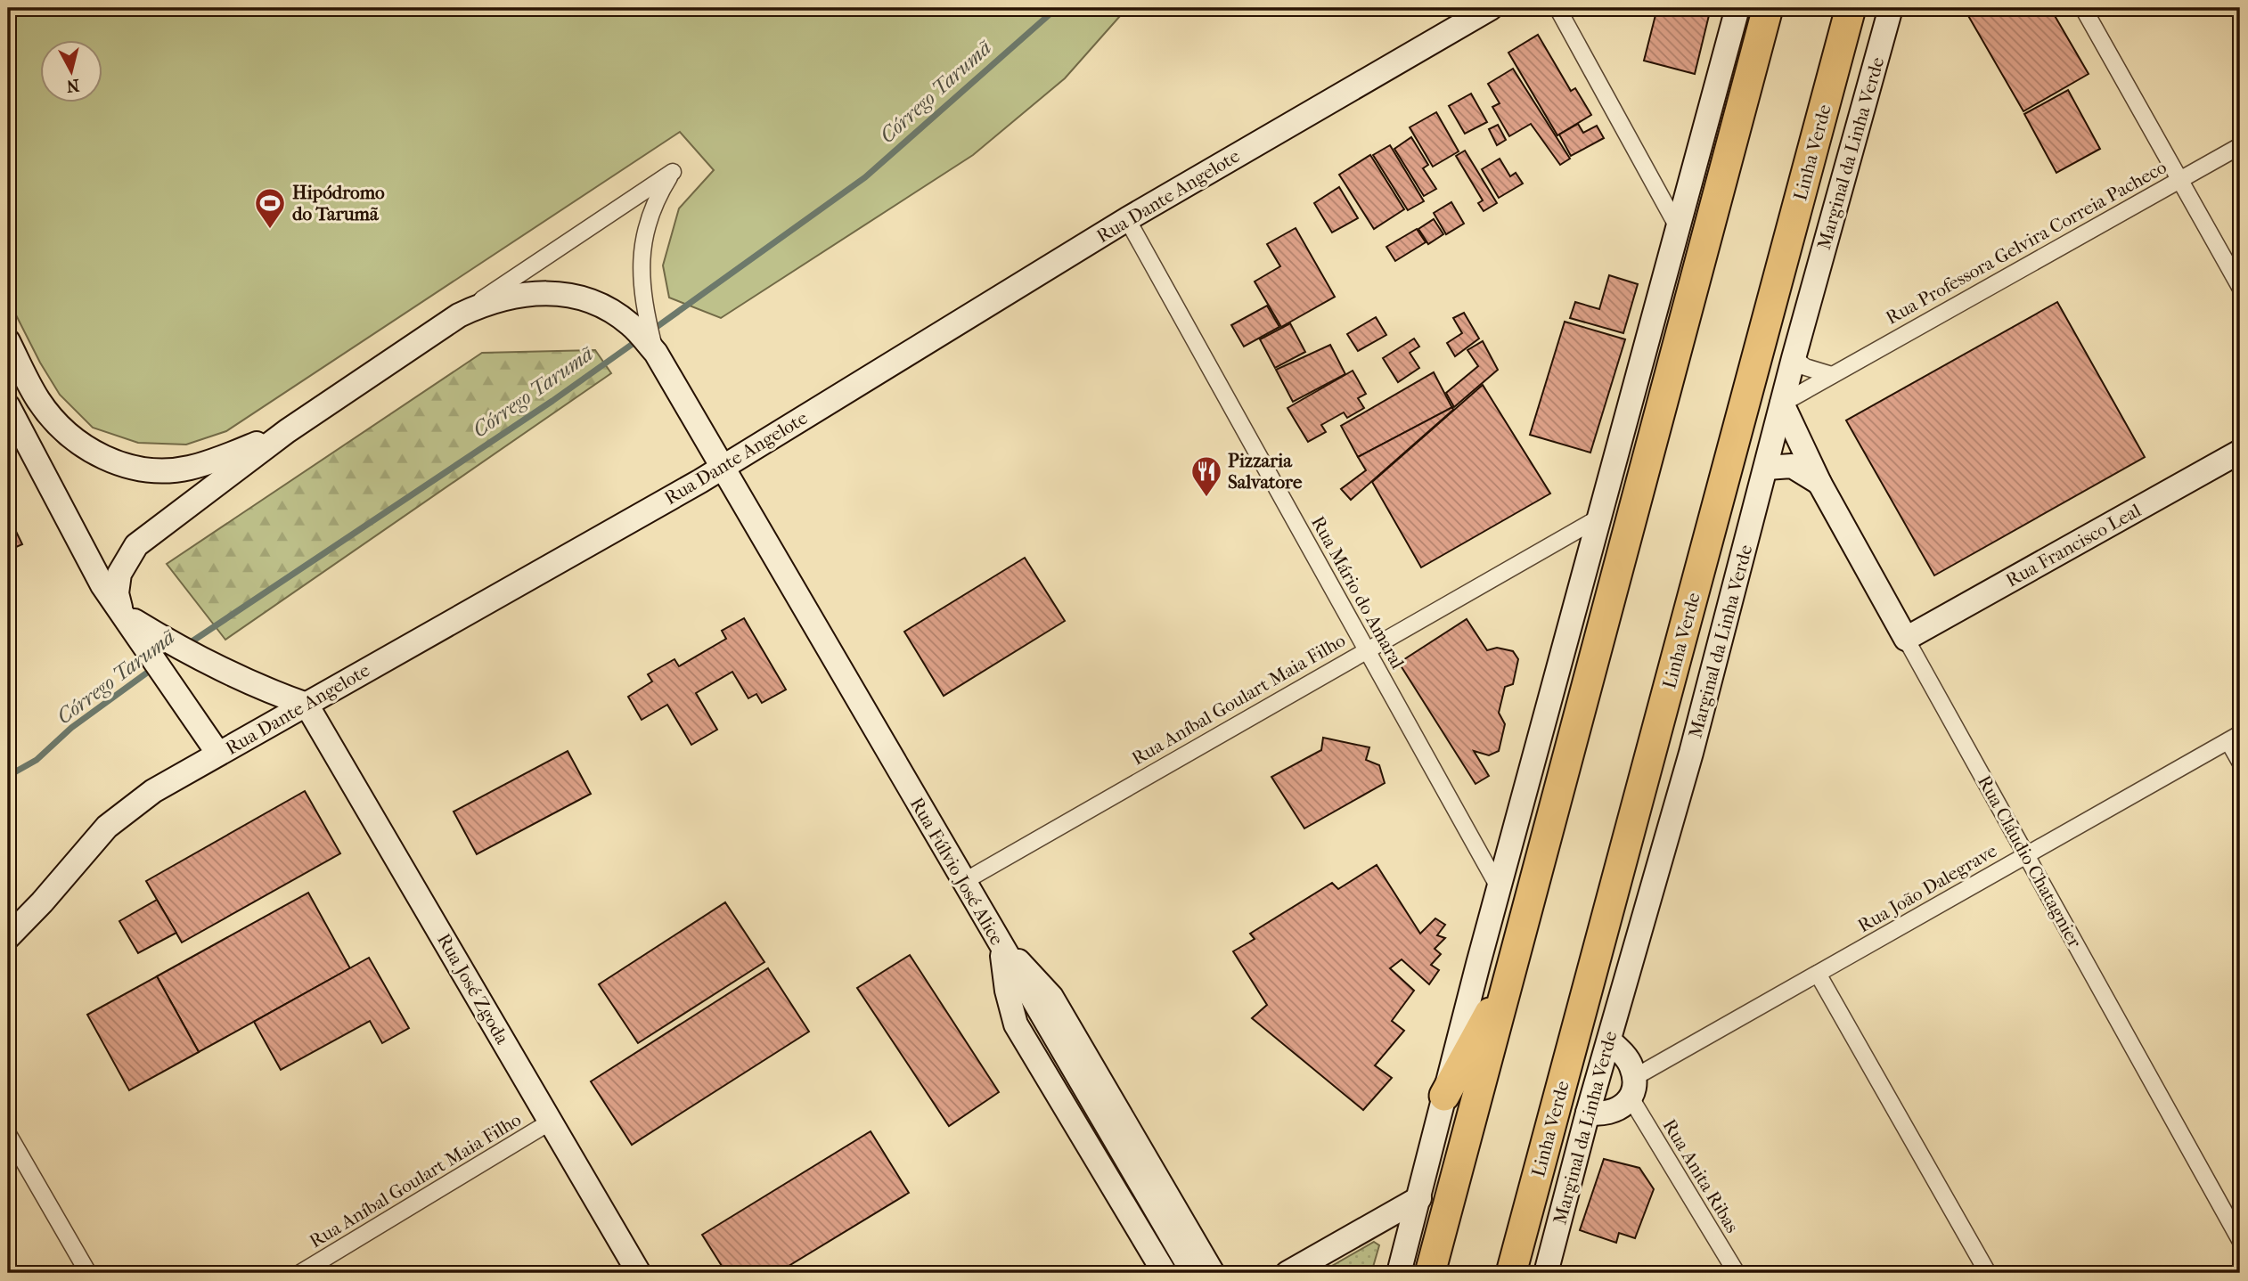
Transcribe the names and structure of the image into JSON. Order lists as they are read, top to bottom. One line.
{"streets":{"highway":["Linha Verde"],"main road":["Marginal da Linha Verde","Rua Dante Angelote","Rua Francisco Leal","Rua Cláudio Chatagnier","Rua Fúlvio José Alice","Rua José Zgoda"],"street":["Rua Professora Gelvira Correia Pacheco","Rua Mário do Amaral","Rua Aníbal Goulart Maia Filho","Rua João Dalegrave","Rua Anita Ribas"]},"crossings":[["Marginal da Linha Verde","Rua Professora Gelvira Correia Pacheco"],["Marginal da Linha Verde","Rua Cláudio Chatagnier"],["Rua Dante Angelote","Rua Mário do Amaral"],["Rua Dante Angelote","Rua Fúlvio José Alice"],["Rua Dante Angelote","Rua José Zgoda"],["Rua Professora Gelvira Correia Pacheco","Rua Cláudio Chatagnier"],["Rua Francisco Leal","Rua Cláudio Chatagnier"],["Rua Mário do Amaral","Rua Aníbal Goulart Maia Filho"],["Rua Aníbal Goulart Maia Filho","Rua Fúlvio José Alice"],["Rua Aníbal Goulart Maia Filho","Rua José Zgoda"],["Rua Cláudio Chatagnier","Rua João Dalegrave"],["Rua João Dalegrave","Rua Anita Ribas"]],"water":["Córrego Tarumã"],"places":{"sports":["Hipódromo do Tarumã"],"restaurant":["Pizzaria Salvatore"]},"north":"bottom"}
